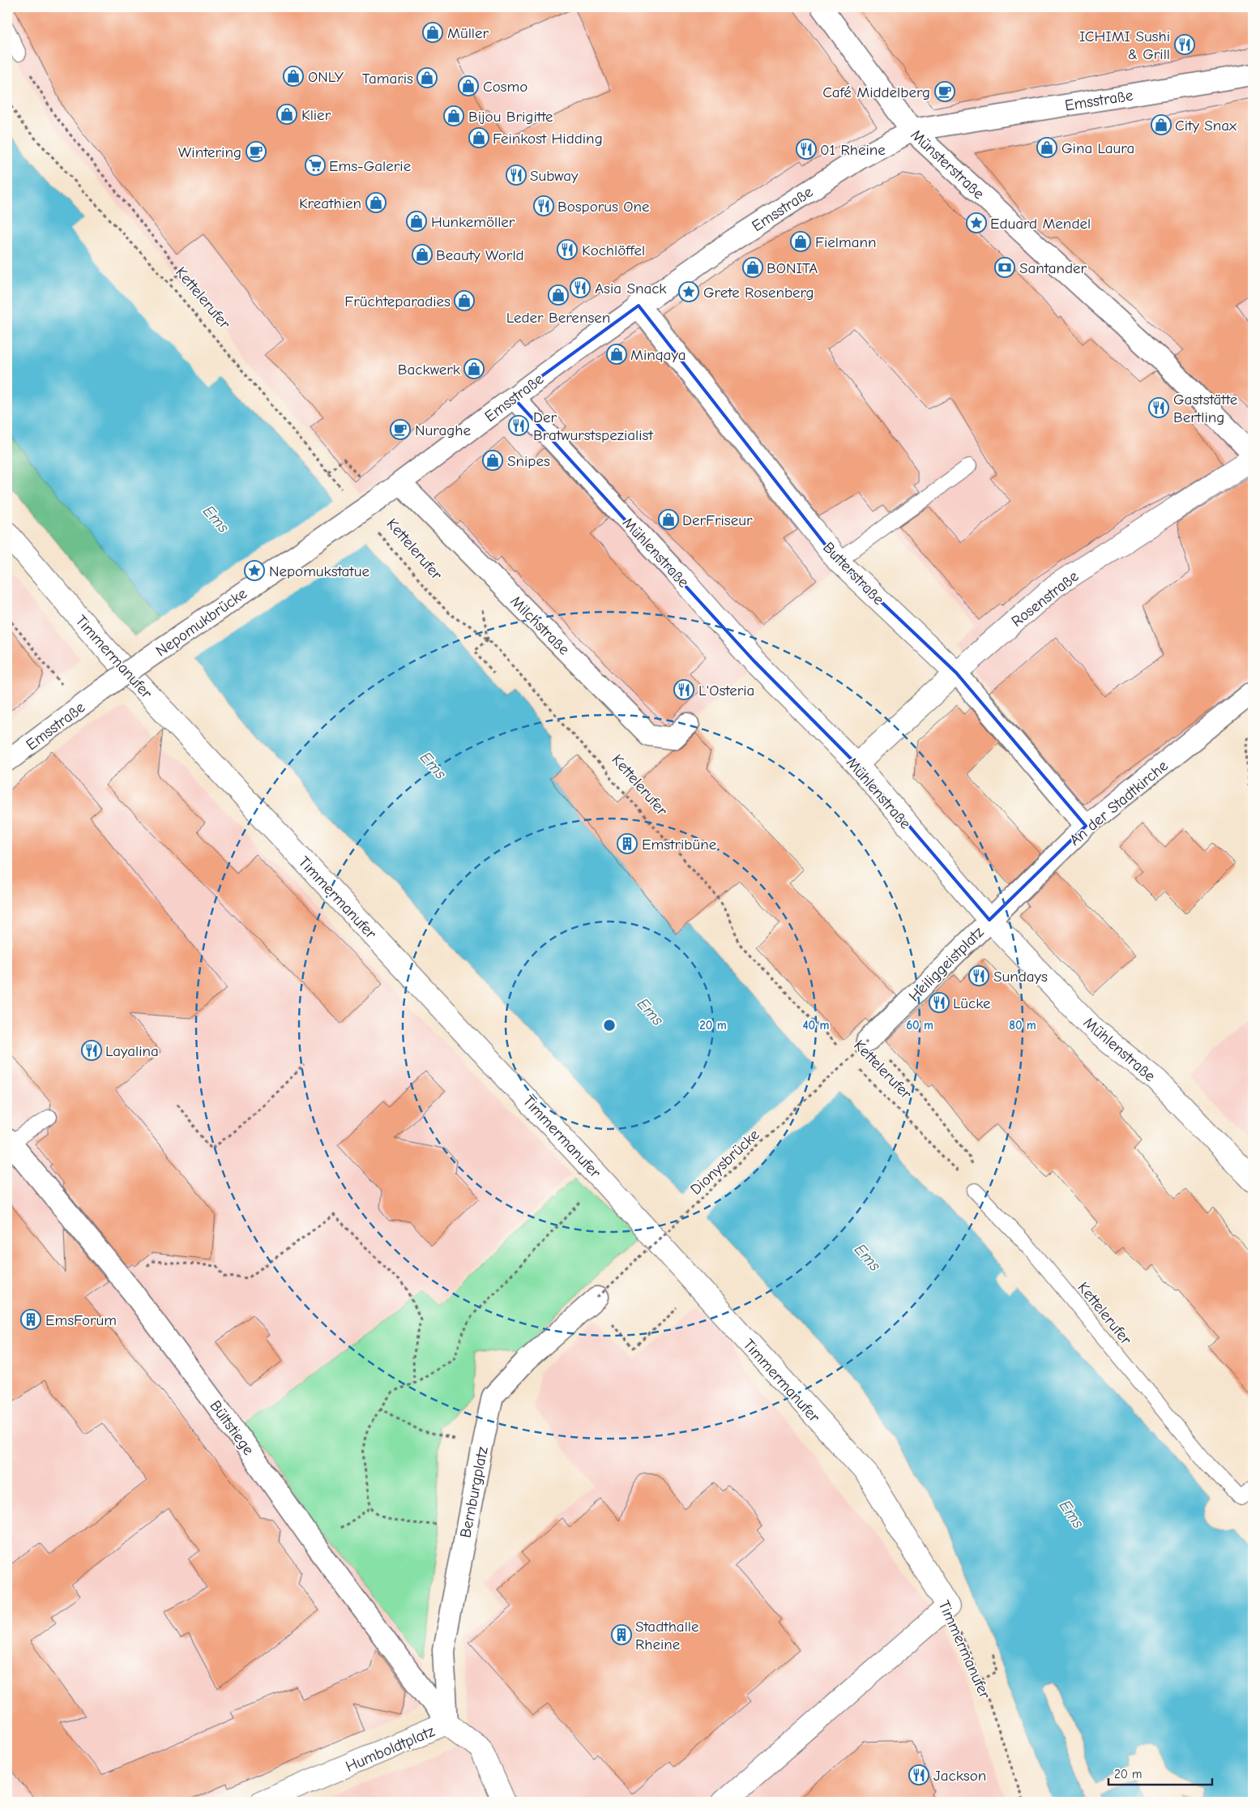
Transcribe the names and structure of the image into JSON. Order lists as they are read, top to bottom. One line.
{"streets":{"street":["Emsstraße","Münsterstraße","Mühlenstraße","Butterstraße","Rosenstraße","Nepomukbrücke","Milchstraße","Timmermanufer","An der Stadtkirche","Heiliggeistplatz","Bültstiege","Bernburgplatz","Humboldtplatz"],"lane":["Kettelerufer"],"path":["Dionysbrücke"]},"crossings":[["Emsstraße","Münsterstraße"],["Emsstraße","Mühlenstraße"],["Emsstraße","Butterstraße"],["Emsstraße","Nepomukbrücke"],["Emsstraße","Milchstraße"],["Mühlenstraße","Rosenstraße"],["Mühlenstraße","An der Stadtkirche"],["Mühlenstraße","Heiliggeistplatz"],["Butterstraße","Rosenstraße"],["Butterstraße","An der Stadtkirche"],["An der Stadtkirche","Heiliggeistplatz"],["Heiliggeistplatz","Dionysbrücke"],["Dionysbrücke","Bernburgplatz"],["Bültstiege","Bernburgplatz"],["Bültstiege","Humboldtplatz"],["Bernburgplatz","Humboldtplatz"]],"water":["Ems"],"places":{"shop":["Müller","ONLY","Tamaris","Cosmo","Klier","Bijou Brigitte","City Snax","Feinkost Hidding","Gina Laura","Kreathien","Hunkemöller","Fielmann","Beauty World","BONITA","Leder Berensen","Früchteparadies","Minqaya","Backwerk","Snipes","DerFriseur"],"restaurant":["ICHIMI Sushi & Grill","01 Rheine","Subway","Bosporus One","Kochlöffel","Asia Snack","Gaststätte Bertling","Der Bratwurstspezialist","L'Osteria","Sundays","Lücke","Layalina","Jackson"],"cafe":["Café Middelberg","Wintering","Nuraghe"],"supermarket":["Ems-Galerie"],"place":["Eduard Mendel","Grete Rosenberg","Nepomukstatue"],"bank":["Santander"],"building":["Emstribüne","EmsForum","Stadthalle Rheine"]},"scale_bar":"20 m","rings":["20 m","40 m","60 m","80 m"]}
